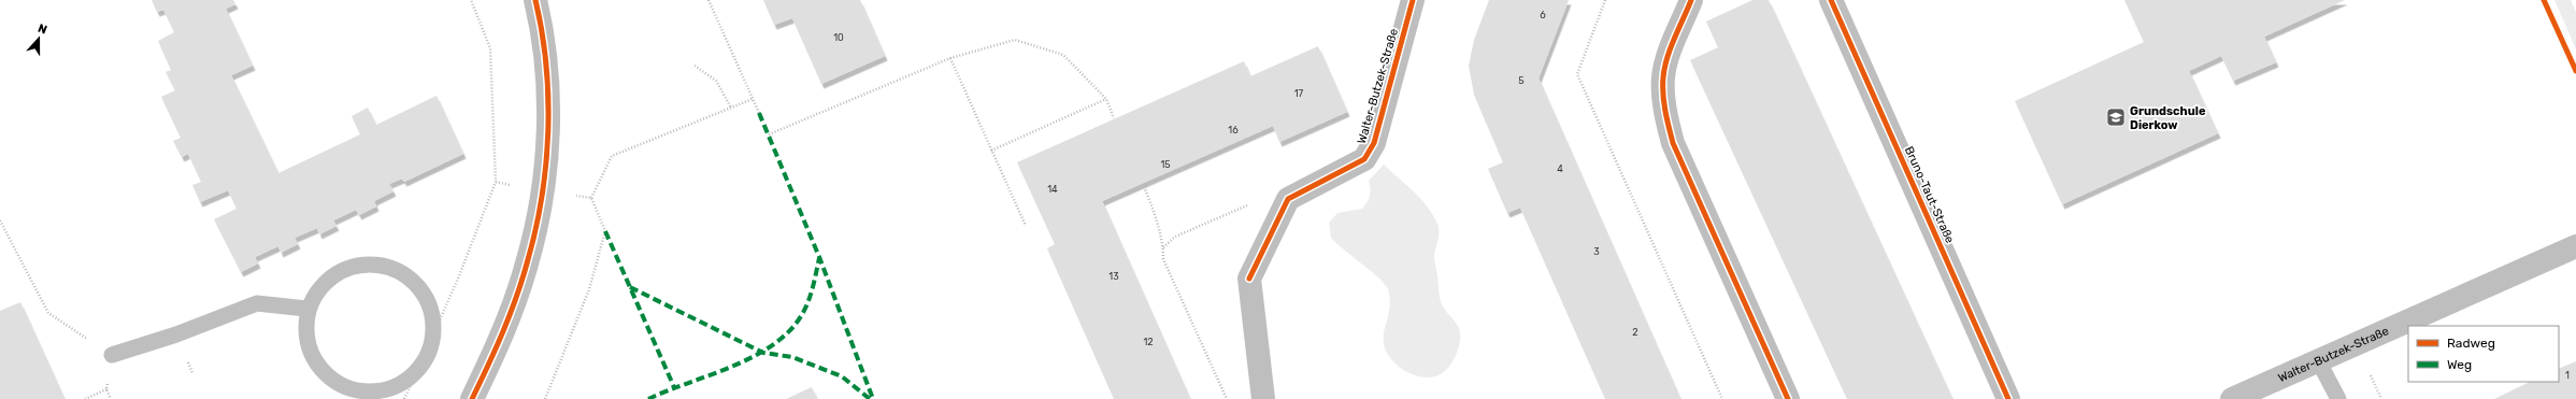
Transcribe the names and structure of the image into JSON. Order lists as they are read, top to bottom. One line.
{"streets":{"street":["Walter-Butzek-Straße","Bruno-Taut-Straße"]},"places":{"school or university":["Grundschule Dierkow"]},"house_numbers":["6","10","5","17","16","15","4","14","3","13","2","12","1"],"legend":["Radweg","Weg"],"north":"top"}
